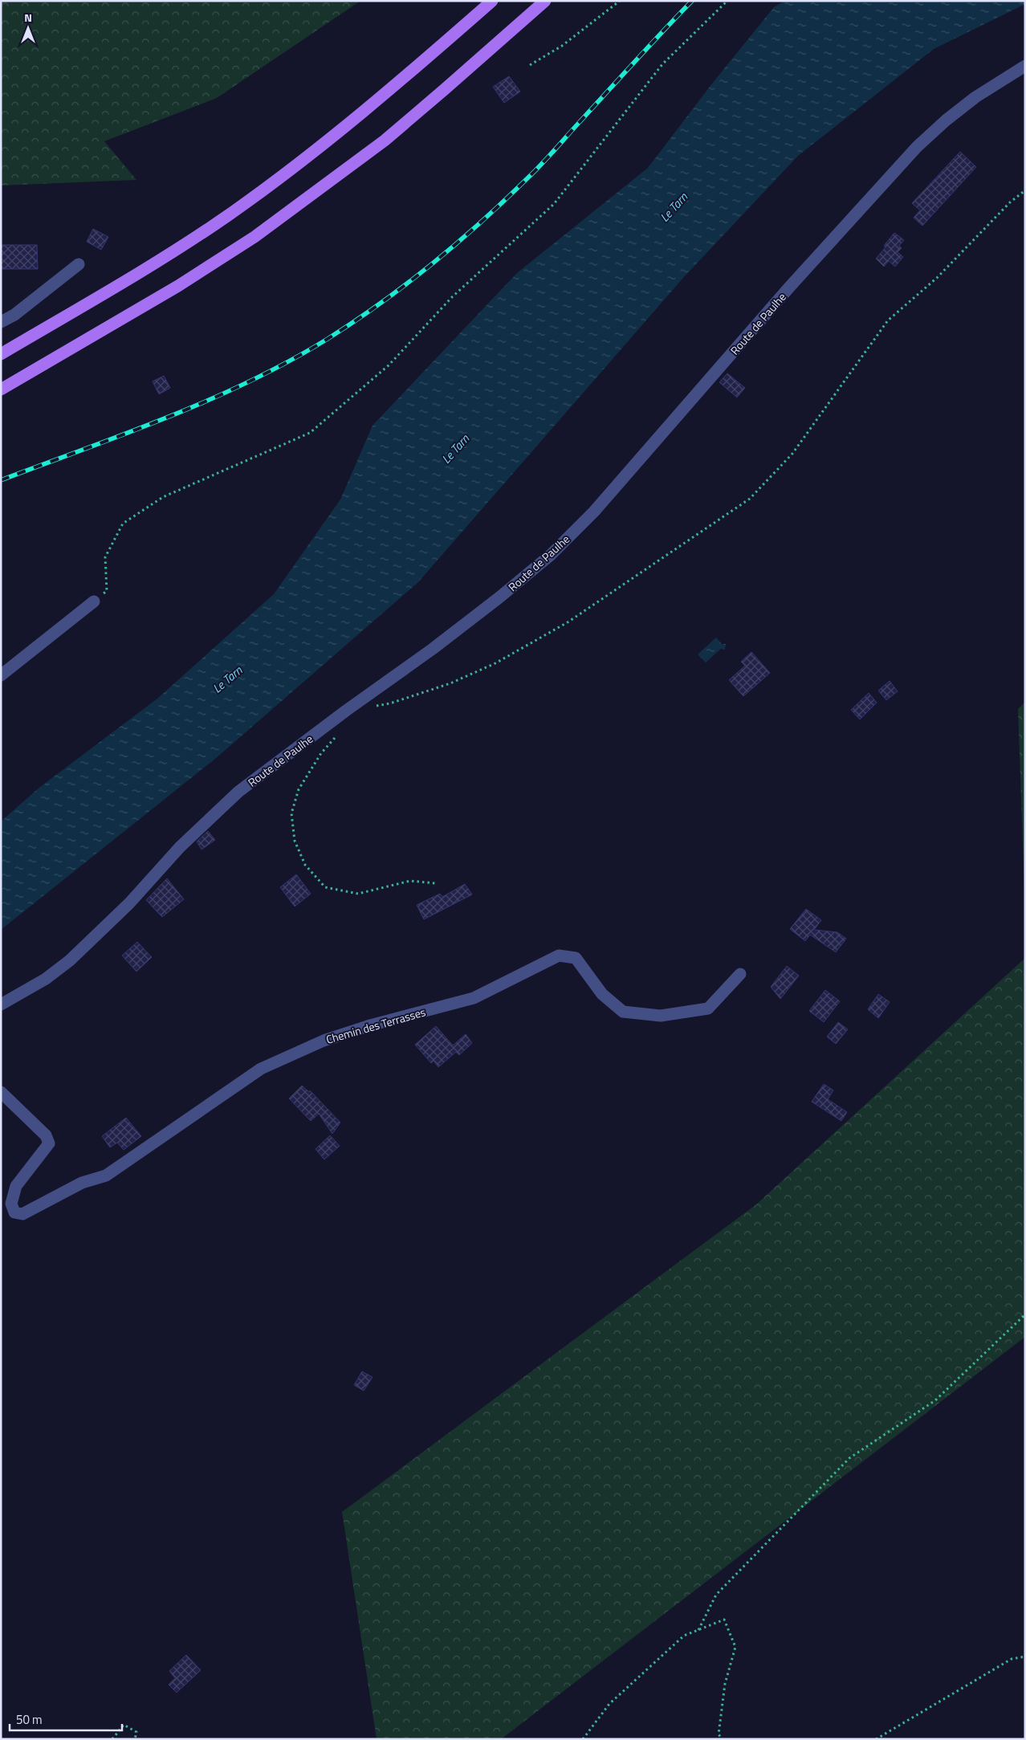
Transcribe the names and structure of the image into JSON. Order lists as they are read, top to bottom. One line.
{"streets":{"street":["Route de Paulhe","Chemin des Terrasses"]},"water":["Le Tarn"],"scale_bar":"50 m","north":"top"}
